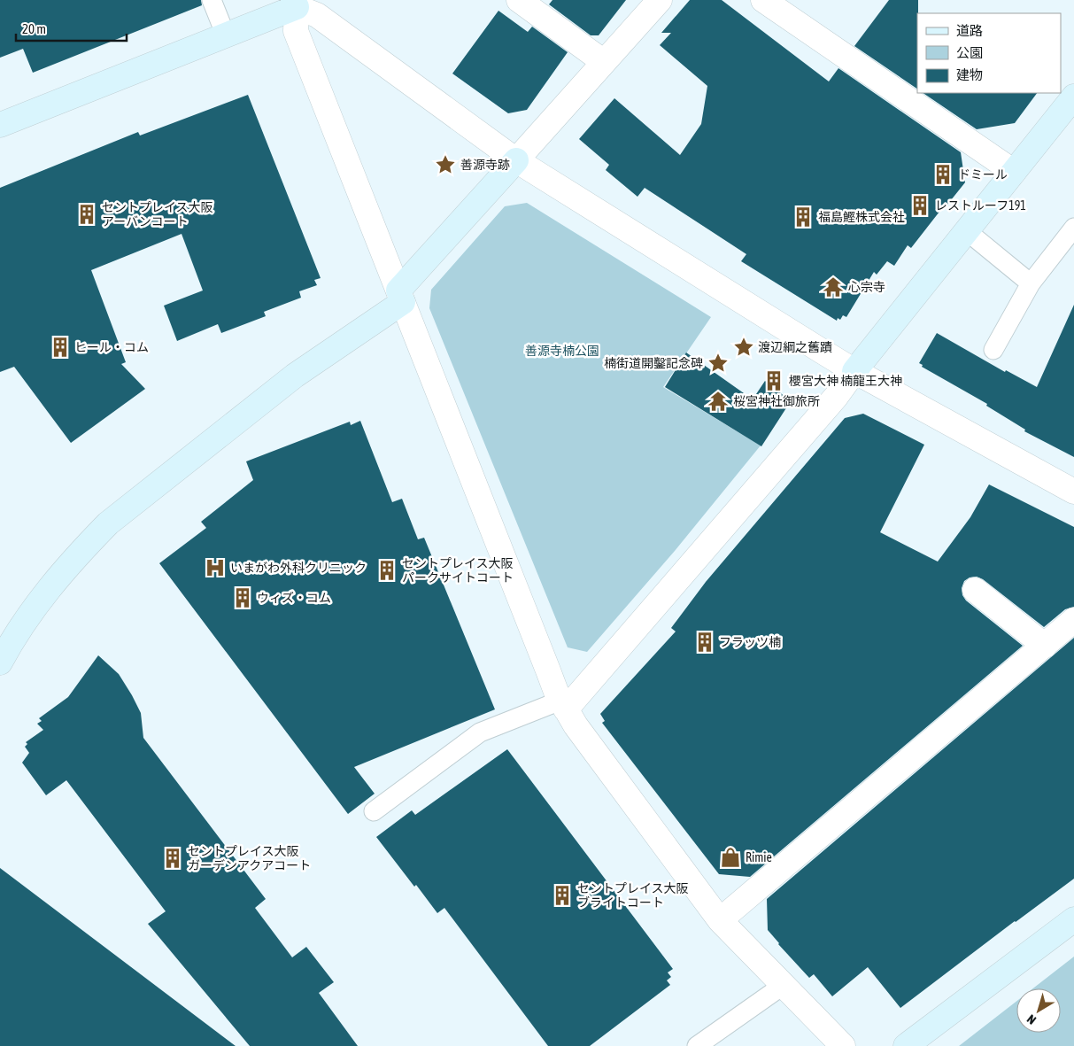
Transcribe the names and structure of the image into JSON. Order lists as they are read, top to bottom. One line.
{"parks":["善源寺楠公園"],"places":{"place":["善源寺跡","渡辺綱之舊蹟","楠街道開鑿記念碑"],"building":["ドミール","レストルーフ191","セントプレイス大阪 アーバンコート","福島鰹株式会社","ヒール・コム","櫻宮大神 楠龍王大神","セントプレイス大阪 パークサイトコート","ウィズ・コム","フラッツ楠","セントプレイス大阪 ガーデンアクアコート","セントプレイス大阪 ブライトコート"],"temple":["心宗寺","桜宮神社御旅所"],"hospital":["いまがわ外科クリニック"],"shop":["Rimie"]},"legend":["道路","公園","建物"],"scale_bar":"20 m","north":"bottom left"}
